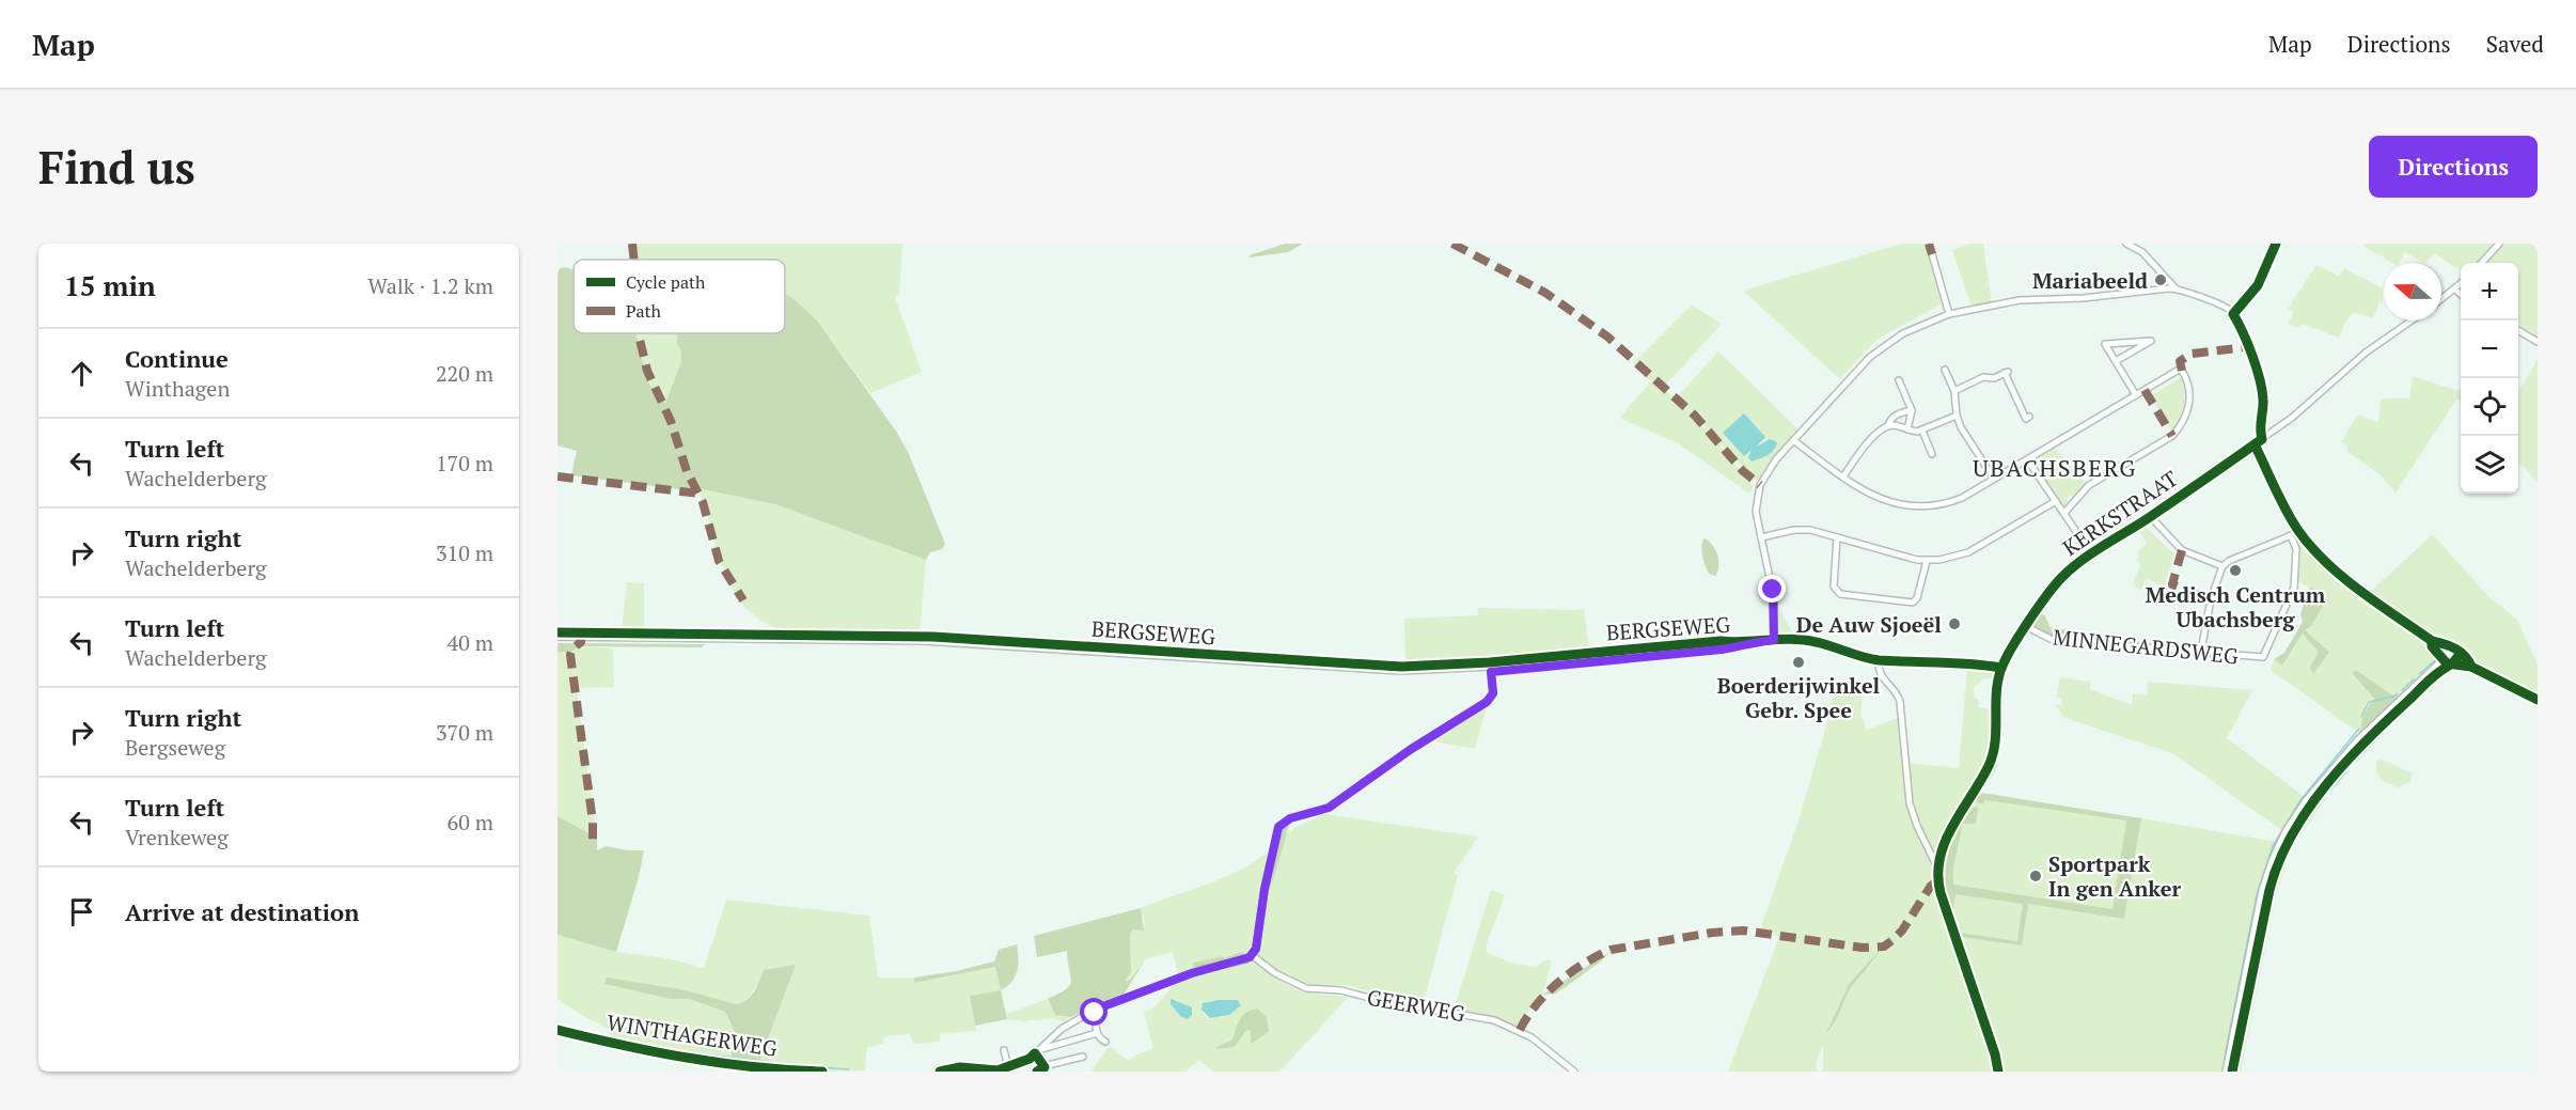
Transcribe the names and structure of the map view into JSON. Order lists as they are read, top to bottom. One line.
{"streets":{"street":["KERKSTRAAT","BERGSEWEG","MINNEGARDSWEG","GEERWEG","WINTHAGERWEG"]},"crossings":[["KERKSTRAAT","BERGSEWEG"],["KERKSTRAAT","MINNEGARDSWEG"]],"districts":["UBACHSBERG"],"places":["Mariabeeld","Medisch Centrum Ubachsberg","De Auw Sjoeël","Boerderijwinkel Gebr. Spee","Sportpark In gen Anker"],"legend":["Cycle path","Path"],"north":"left","page":{"header":"Map","nav":["Map","Directions","Saved"],"buttons":"Directions","title":"Find us","heading":["15 min","Walk · 1.2 km"],"map_buttons":["+","−"],"list":[["Continue","Winthagen","220 m"],["Turn left","Wachelderberg","170 m"],["Turn right","Wachelderberg","310 m"],["Turn left","Wachelderberg","40 m"],["Turn right","Bergseweg","370 m"],["Turn left","Vrenkeweg","60 m"],"Arrive at destination"]}}
